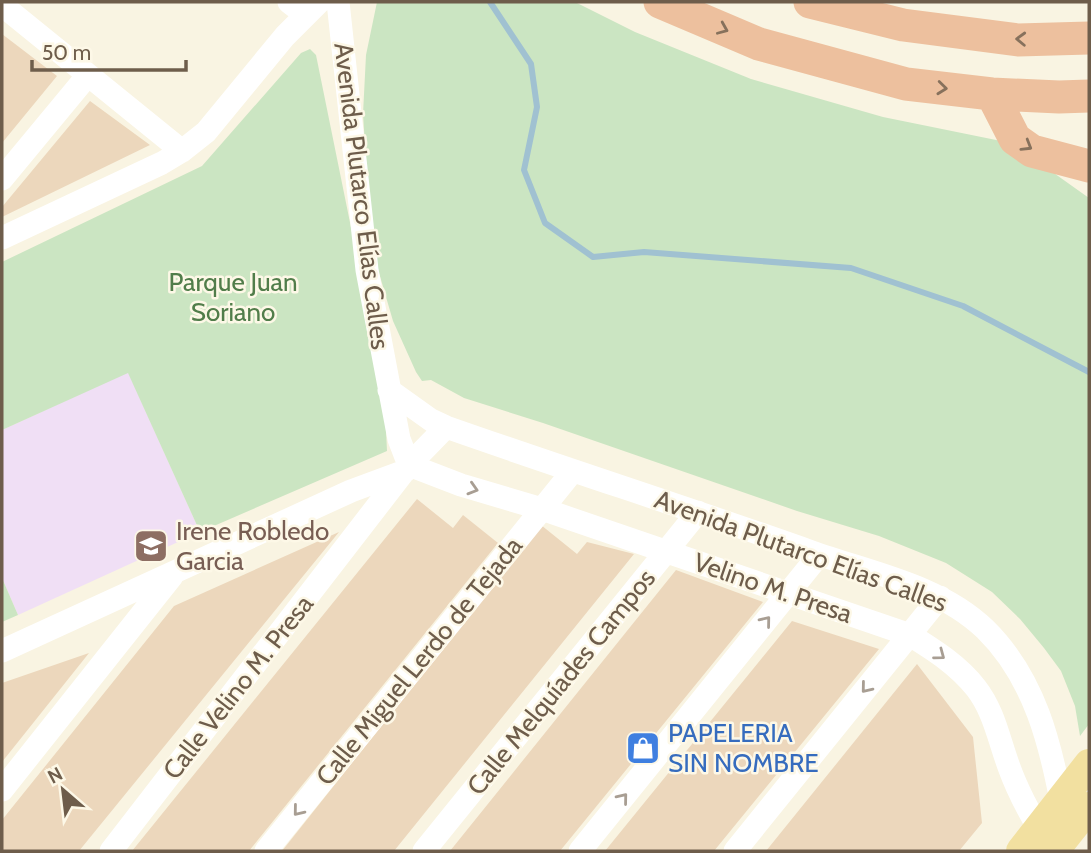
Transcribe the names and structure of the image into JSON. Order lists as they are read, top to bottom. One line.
{"streets":{"street":["Avenida Plutarco Elías Calles","Velino M. Presa","Calle Miguel Lerdo de Tejada","Calle Melquíades Campos","Calle Velino M. Presa"]},"crossings":[["Avenida Plutarco Elías Calles","Velino M. Presa"],["Avenida Plutarco Elías Calles","Calle Miguel Lerdo de Tejada"],["Avenida Plutarco Elías Calles","Calle Melquíades Campos"],["Avenida Plutarco Elías Calles","Calle Velino M. Presa"],["Velino M. Presa","Calle Miguel Lerdo de Tejada"],["Velino M. Presa","Calle Melquíades Campos"],["Velino M. Presa","Calle Velino M. Presa"]],"one_way":["Velino M. Presa","Calle Miguel Lerdo de Tejada"],"parks":["Parque Juan Soriano"],"places":{"school or university":["Irene Robledo Garcia"],"shop":["PAPELERIA SIN NOMBRE"]},"scale_bar":"50 m","north":"top left"}
